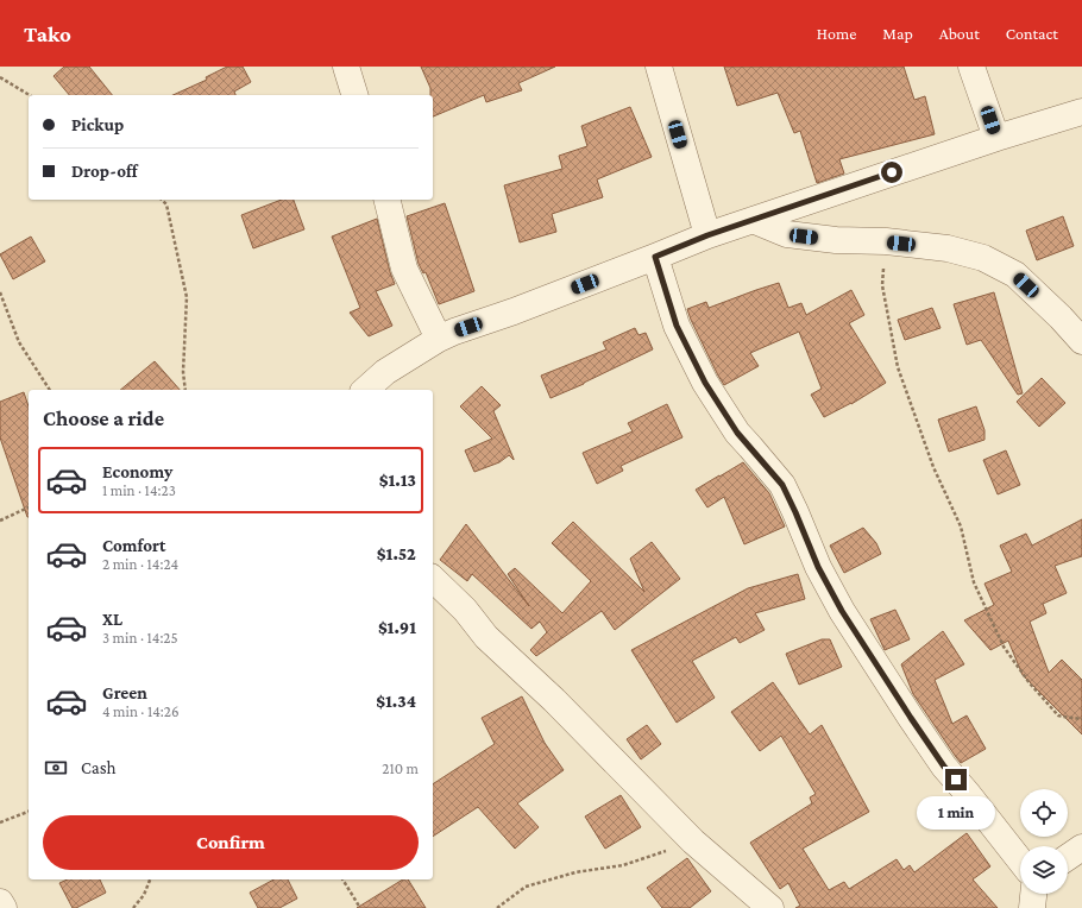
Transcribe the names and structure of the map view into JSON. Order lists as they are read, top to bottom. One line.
{"page":{"header":"Tako","nav":["Home","Map","About","Contact"],"banner":["Pickup","Drop-off"],"heading":"Choose a ride","list":[{"name":"Economy","note":"1 min · 14:23","value":"$1.13"},{"name":"Comfort","note":"2 min · 14:24","value":"$1.52"},{"name":"XL","note":"3 min · 14:25","value":"$1.91"},{"name":"Green","note":"4 min · 14:26","value":"$1.34"}],"pay":["Cash","210 m"],"bubble":"1 min","buttons":"Confirm"}}
